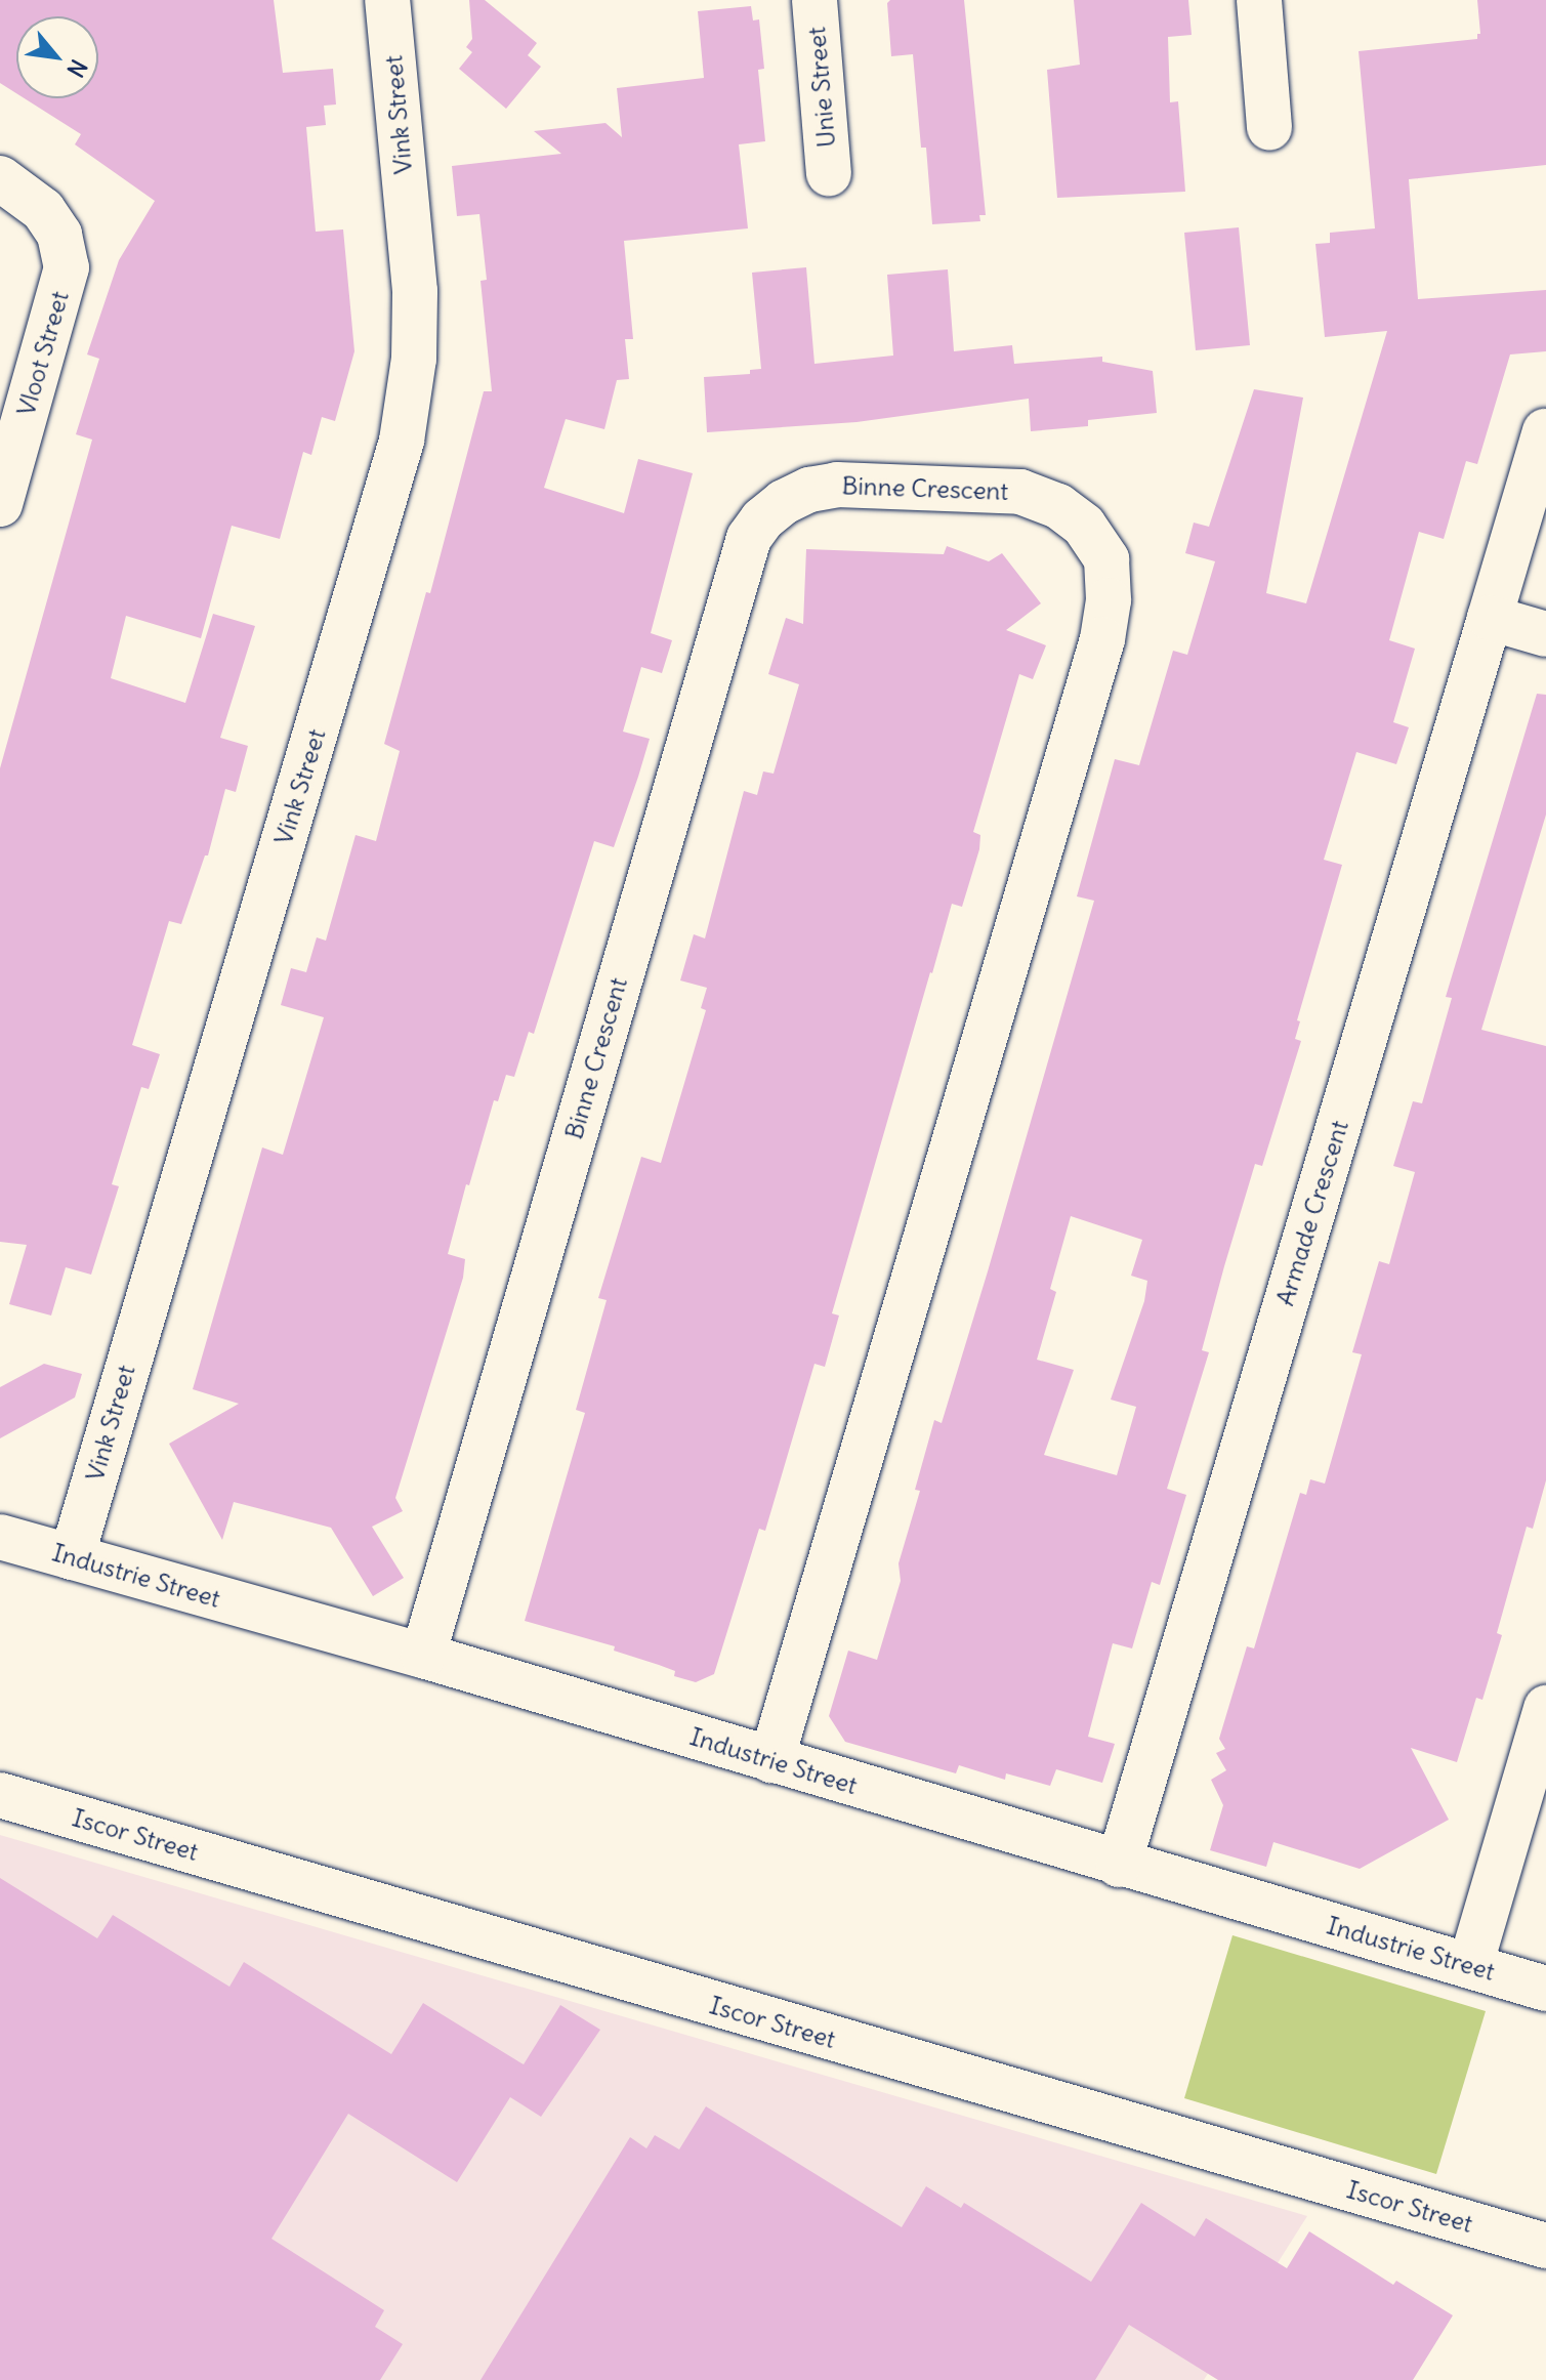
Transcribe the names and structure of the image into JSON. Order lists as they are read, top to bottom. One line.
{"streets":{"street":["Unie Street","Vink Street","Vloot Street","Binne Crescent","Armade Crescent","Industrie Street","Iscor Street"]},"crossings":[["Vink Street","Industrie Street"],["Binne Crescent","Industrie Street"],["Armade Crescent","Industrie Street"]],"north":"bottom right"}
